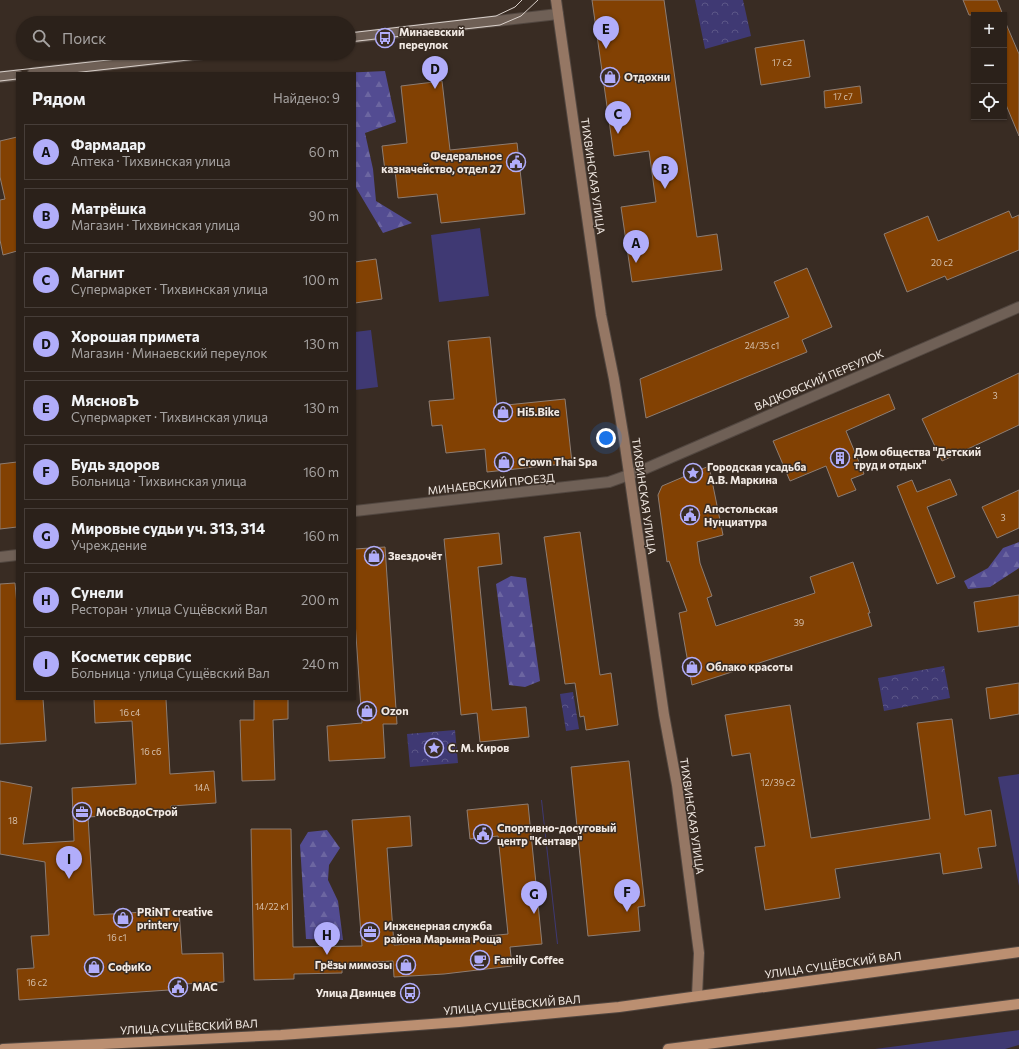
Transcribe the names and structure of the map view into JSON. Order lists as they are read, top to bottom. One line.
{"streets":{"main road":["УЛИЦА СУЩЁВСКИЙ ВАЛ"],"street":["ТИХВИНСКАЯ УЛИЦА","ВАДКОВСКИЙ ПЕРЕУЛОК","МИНАЕВСКИЙ ПРОЕЗД"]},"crossings":[["ТИХВИНСКАЯ УЛИЦА","ВАДКОВСКИЙ ПЕРЕУЛОК"],["ТИХВИНСКАЯ УЛИЦА","МИНАЕВСКИЙ ПРОЕЗД"],["ТИХВИНСКАЯ УЛИЦА","УЛИЦА СУЩЁВСКИЙ ВАЛ"],["ВАДКОВСКИЙ ПЕРЕУЛОК","МИНАЕВСКИЙ ПРОЕЗД"]],"places":{"bus stop":["Минаевский переулок","Улица Двинцев"],"shop":["Отдохни","Hi5.Bike","Crown Thai Spa","Звездочёт","Облако красоты","Ozon","PRiNT creative printery","Грёзы мимозы","СофиКо"],"public building":["Федеральное казначейство, отдел 27","Апостольская Нунциатура","Спортивно-досуговый центр \"Кентавр\"","MAC"],"building":["Дом общества \"Детский труд и отдых\""],"place":["Городская усадьба А.В. Маркина","С. М. Киров"],"office":["МосВодоСтрой","Инженерная служба района Марьина Роща"],"cafe":["Family Coffee"]},"house_numbers":["17 с2","17 с7","20 с2","24/35 с1","3","3","39","16 с4","16 с6","12/39 с2","14А","18","14/22 к1","16 с1","16 с2"],"page":{"map_buttons":["+","−"],"pins":["E","D","C","B","A","I","F","G","H"],"search":"Поиск","heading":["Рядом","Найдено: 9"],"list":[{"mark":"A","name":"Фармадар","note":"Аптека · Тихвинская улица","value":"60 m"},{"mark":"B","name":"Матрёшка","note":"Магазин · Тихвинская улица","value":"90 m"},{"mark":"C","name":"Магнит","note":"Супермаркет · Тихвинская улица","value":"100 m"},{"mark":"D","name":"Хорошая примета","note":"Магазин · Минаевский переулок","value":"130 m"},{"mark":"E","name":"МясновЪ","note":"Супермаркет · Тихвинская улица","value":"130 m"},{"mark":"F","name":"Будь здоров","note":"Больница · Тихвинская улица","value":"160 m"},{"mark":"G","name":"Мировые судьи уч. 313, 314","note":"Учреждение","value":"160 m"},{"mark":"H","name":"Сунели","note":"Ресторан · улица Сущёвский Вал","value":"200 m"},{"mark":"I","name":"Косметик сервис","note":"Больница · улица Сущёвский Вал","value":"240 m"}]}}
